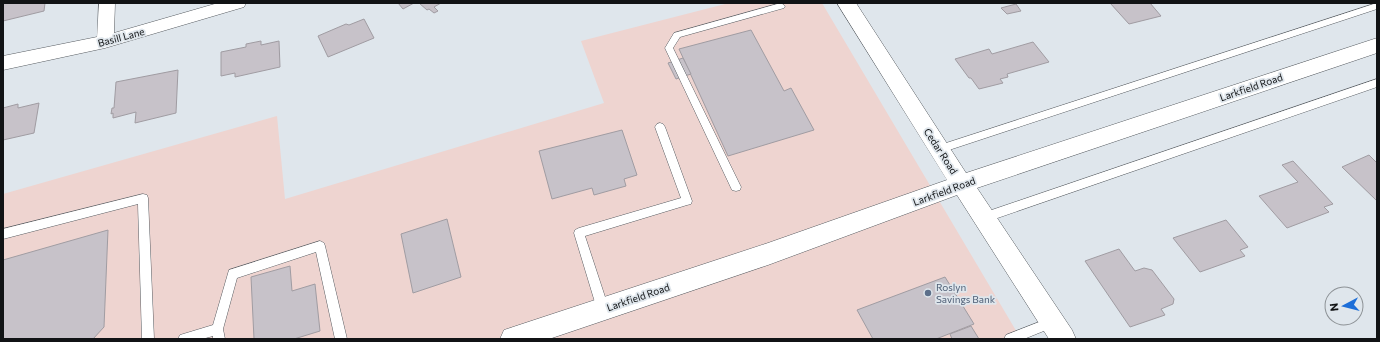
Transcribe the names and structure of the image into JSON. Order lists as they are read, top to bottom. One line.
{"streets":{"main road":["Larkfield Road","Cedar Road"],"street":["Basill Lane"]},"crossings":[["Larkfield Road","Cedar Road"]],"places":["Roslyn Savings Bank"],"north":"left"}
